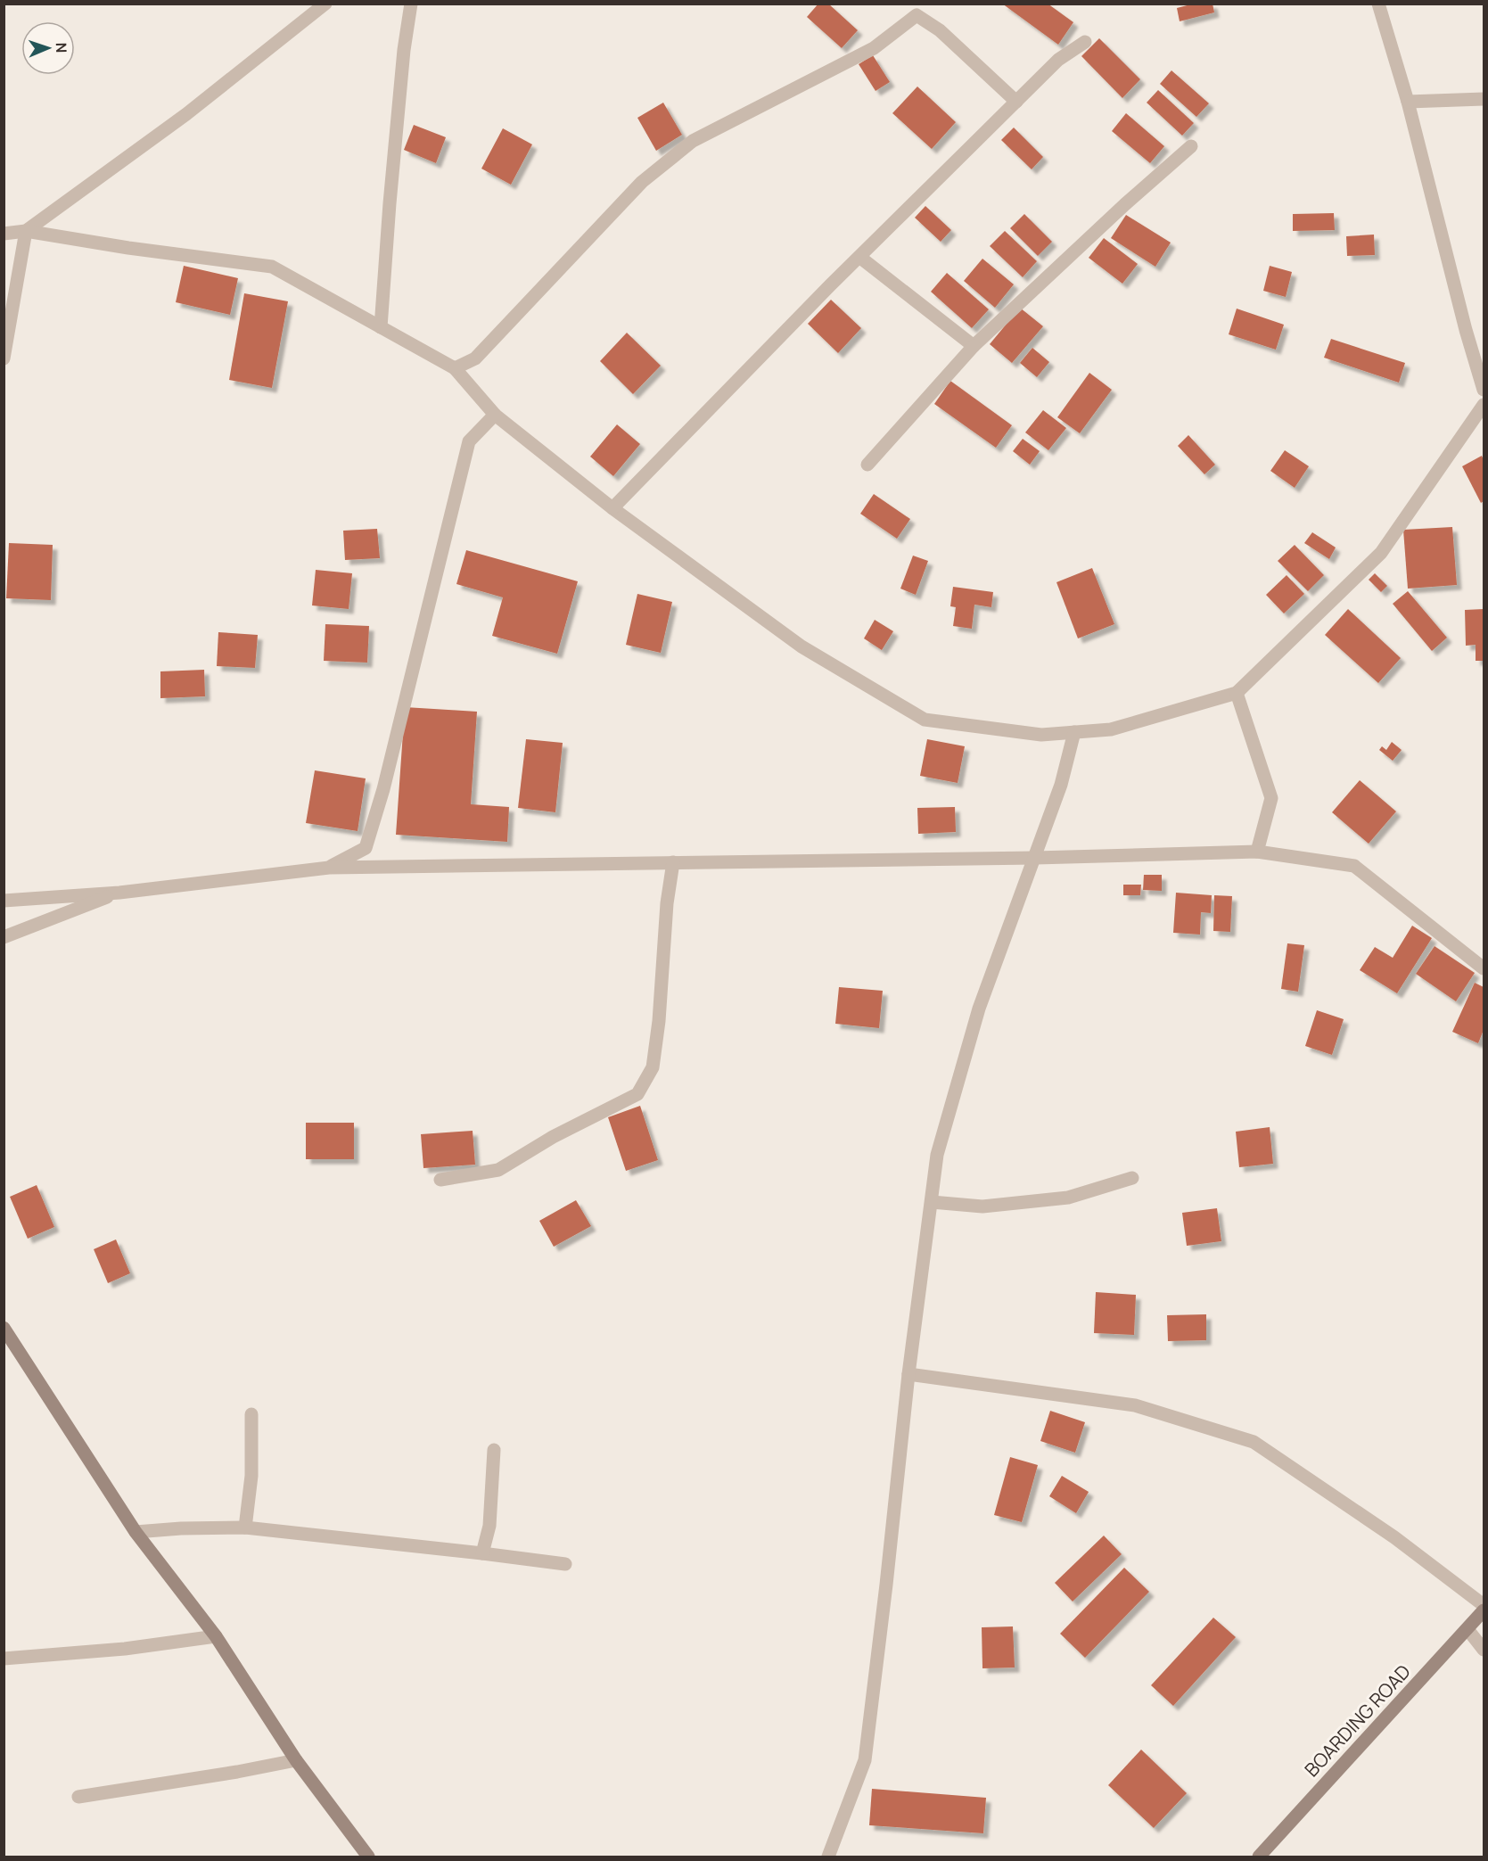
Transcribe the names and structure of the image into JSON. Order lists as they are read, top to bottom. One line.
{"streets":{"main road":["BOARDING ROAD"]},"north":"right"}
